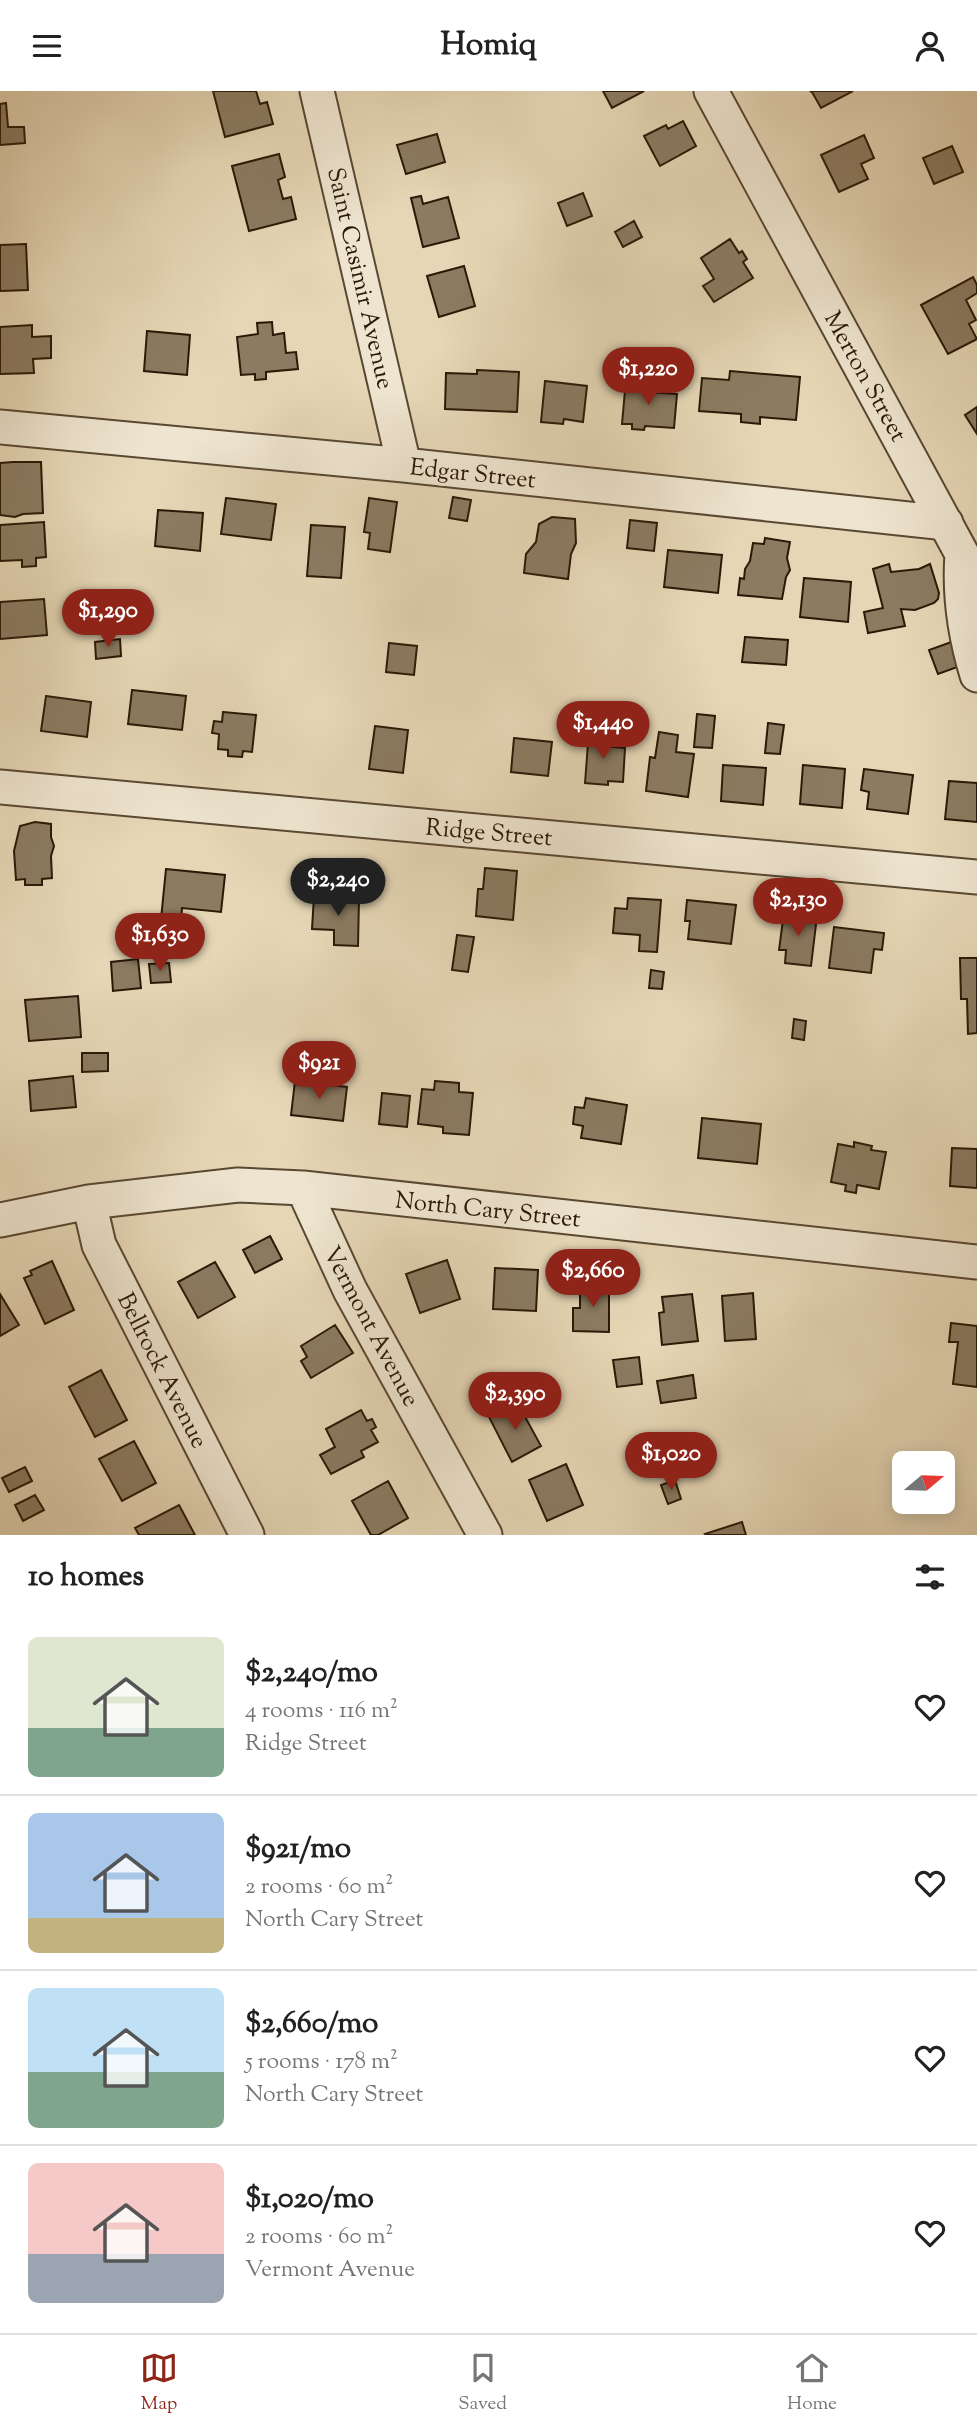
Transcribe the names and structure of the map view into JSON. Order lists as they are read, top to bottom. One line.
{"streets":{"street":["Saint Casimir Avenue","Merton Street","Edgar Street","Ridge Street","North Cary Street","Vermont Avenue","Bellrock Avenue"]},"crossings":[["Saint Casimir Avenue","Edgar Street"],["Merton Street","Edgar Street"],["North Cary Street","Vermont Avenue"],["North Cary Street","Bellrock Avenue"]],"north":"right","page":{"header":"Homiq","price":["$1,220","$1,290","$1,440","$2,240","$2,130","$1,630","$921","$2,660","$2,390","$1,020"],"heading":"10 homes","list":[{"name":"$2,240/mo","note":"4 rooms · 116 m² · Ridge Street"},{"name":"$921/mo","note":"2 rooms · 60 m² · North Cary Street"},{"name":"$2,660/mo","note":"5 rooms · 178 m² · North Cary Street"},{"name":"$1,020/mo","note":"2 rooms · 60 m² · Vermont Avenue"}],"tabs":["Map","Saved","Home"]}}
